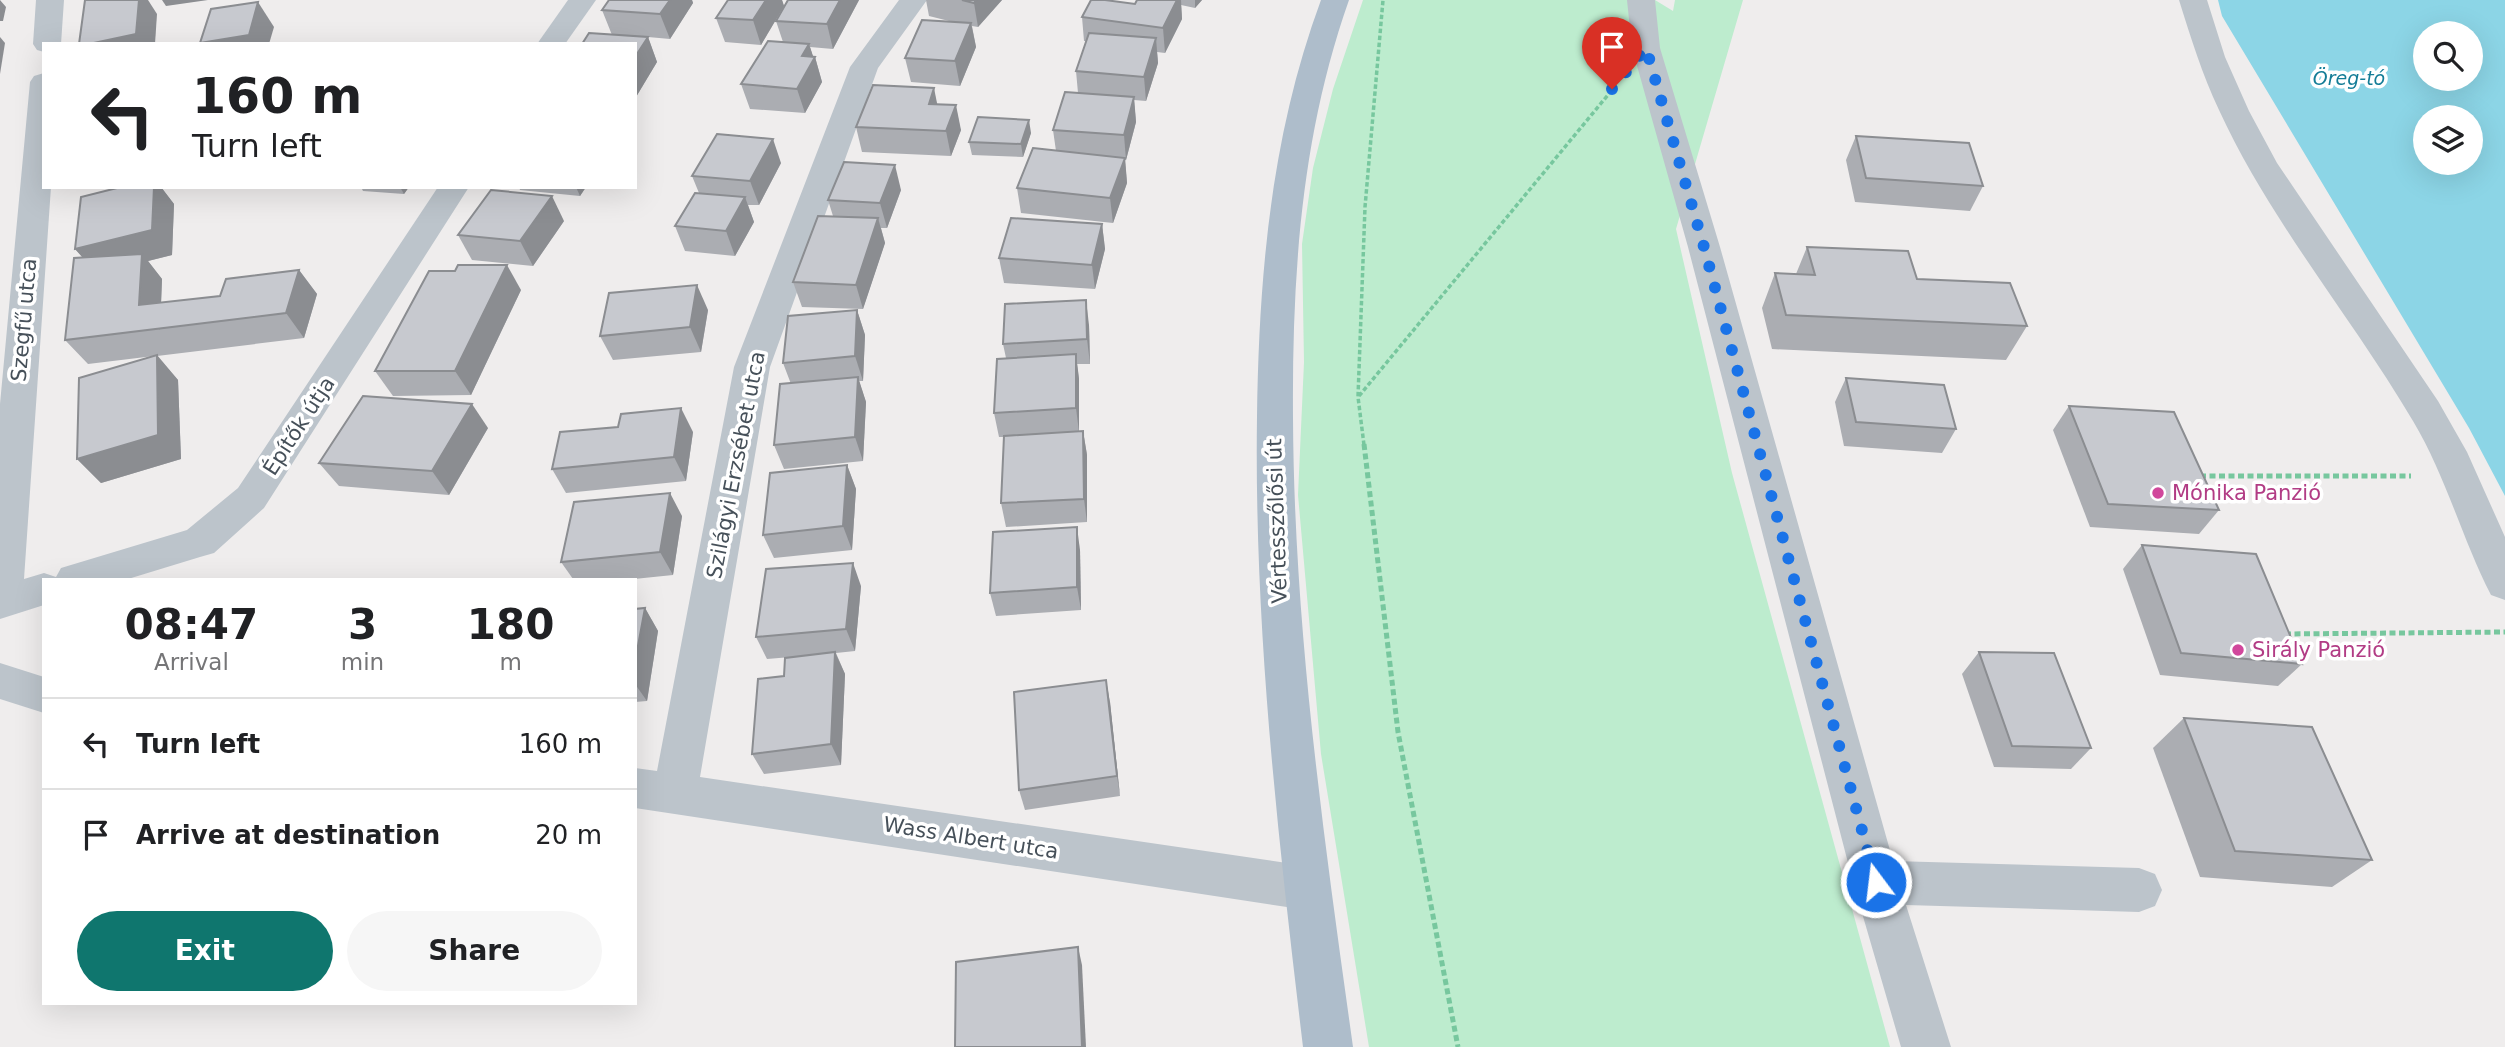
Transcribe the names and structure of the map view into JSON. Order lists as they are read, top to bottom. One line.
{"streets":{"main road":["Vértesszőlősi út"],"street":["Szegfű utca","Építők útja","Szilágyi Erzsébet utca","Wass Albert utca"]},"crossings":[["Szilágyi Erzsébet utca","Wass Albert utca"],["Vértesszőlősi út","Wass Albert utca"]],"water":["Öreg-tó"],"places":["Mónika Panzió","Sirály Panzió"],"page":{"turn":["160 m","Turn left"],"eta":["08:47","Arrival","3","min","180","m"],"list":[{"name":"Turn left","value":"160 m"},{"name":"Arrive at destination","value":"20 m"}],"buttons":["Exit","Share"]}}
